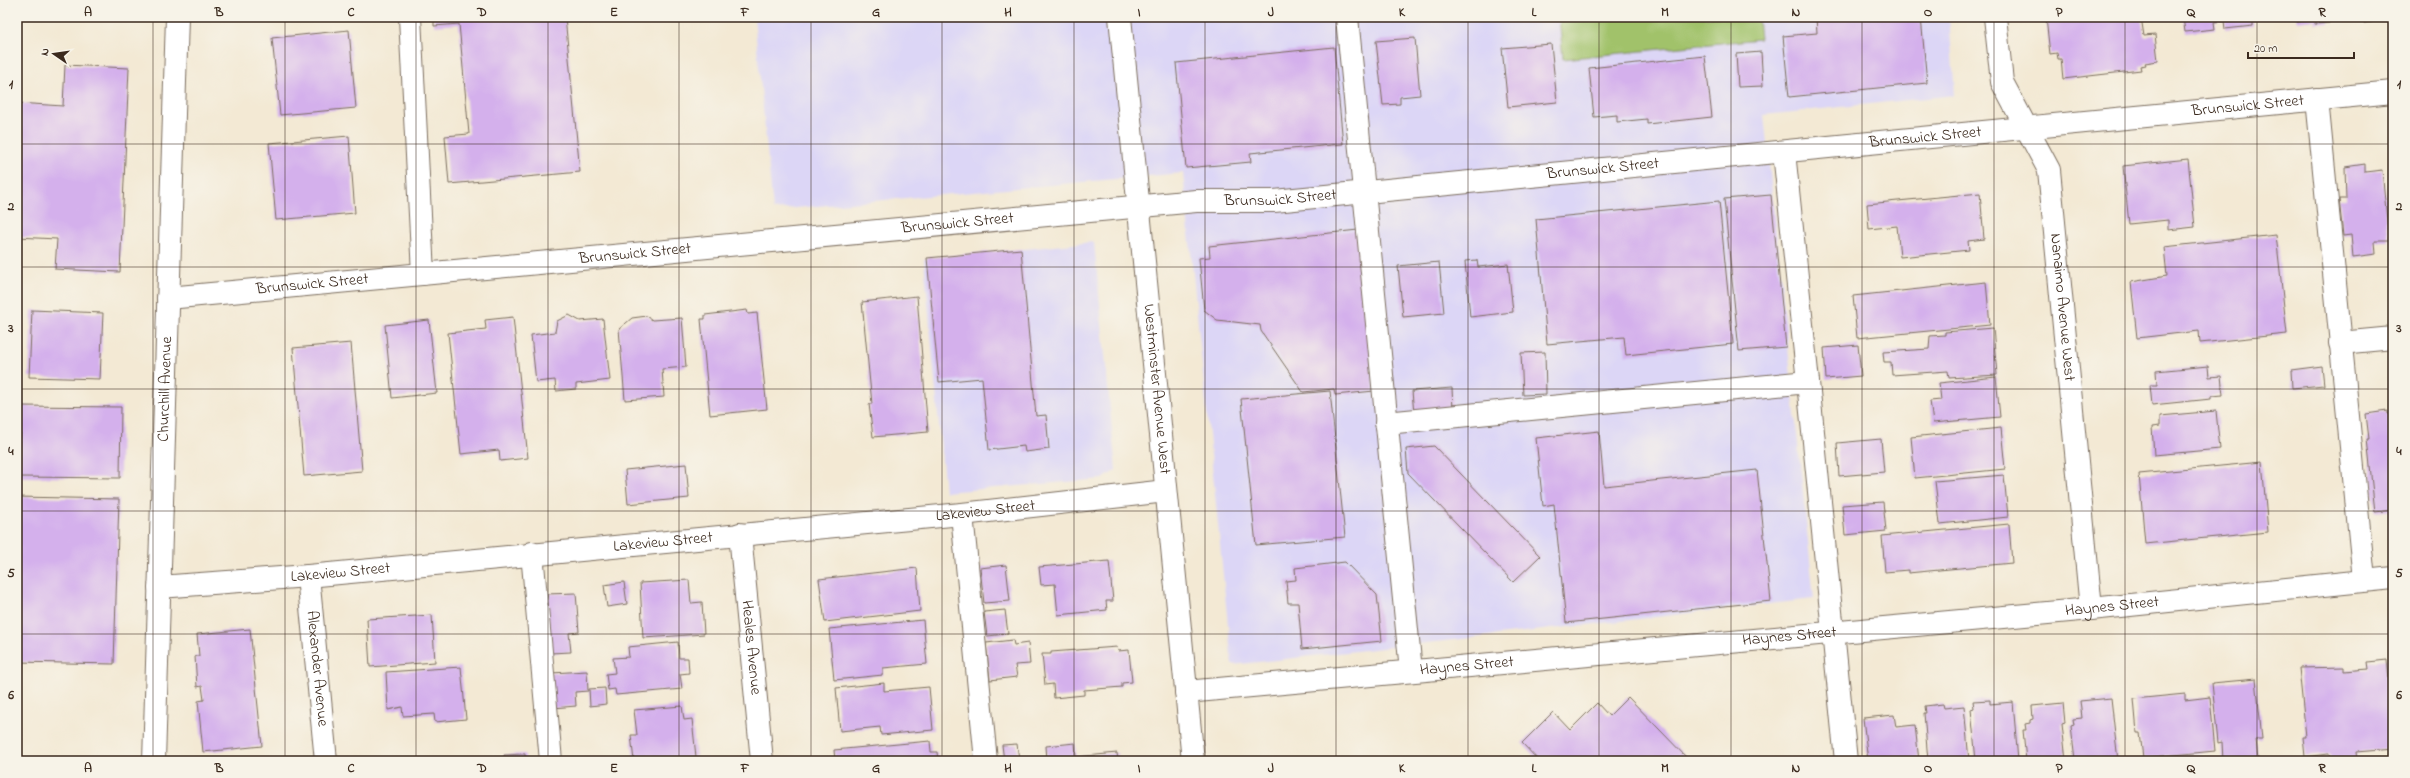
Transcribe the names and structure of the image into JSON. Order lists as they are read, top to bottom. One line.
{"streets":{"street":["Brunswick Street","Nanaimo Avenue West","Churchill Avenue","Westminster Avenue West","Lakeview Street","Haynes Street","Heales Avenue","Alexander Avenue"]},"crossings":[["Brunswick Street","Nanaimo Avenue West"],["Brunswick Street","Churchill Avenue"],["Brunswick Street","Westminster Avenue West"],["Nanaimo Avenue West","Haynes Street"],["Churchill Avenue","Lakeview Street"],["Westminster Avenue West","Lakeview Street"],["Westminster Avenue West","Haynes Street"],["Lakeview Street","Heales Avenue"],["Lakeview Street","Alexander Avenue"]],"scale_bar":"20 m","north":"left","grid":{"columns":["A","B","C","D","E","F","G","H","I","J","K","L","M","N","O","P","Q","R"],"rows":["1","2","3","4","5","6"]}}
